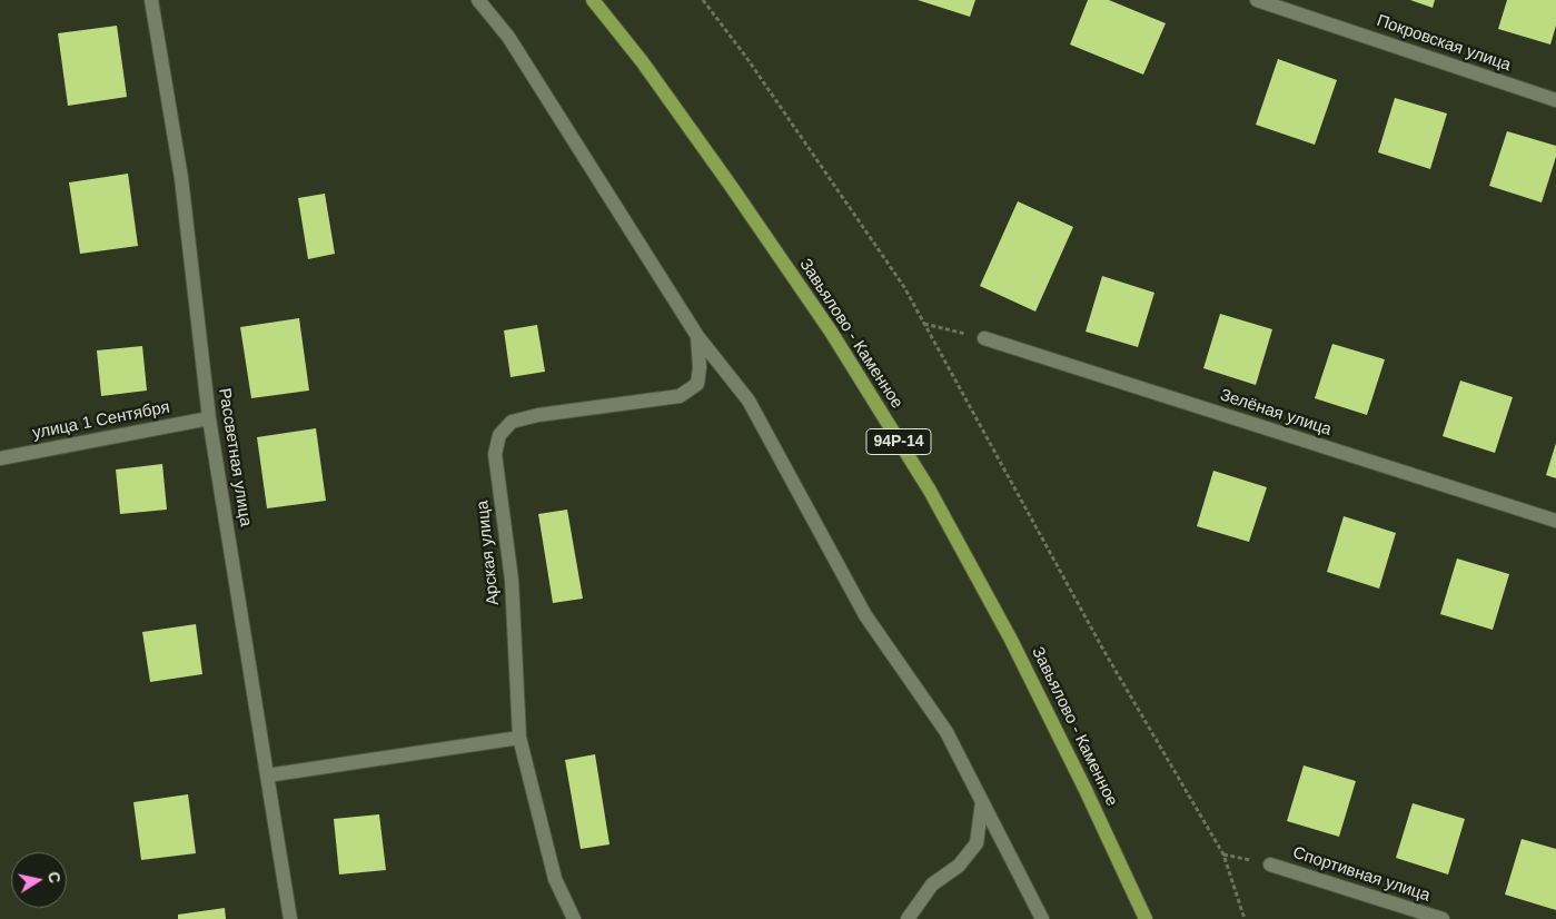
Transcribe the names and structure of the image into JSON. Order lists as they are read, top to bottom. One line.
{"streets":{"main road":["Завьялово - Каменное","94Р-14"],"street":["Покровская улица","Зелёная улица","улица 1 Сентября","Рассветная улица","Арская улица","Спортивная улица"]},"crossings":[["улица 1 Сентября","Рассветная улица"]],"north":"right"}
